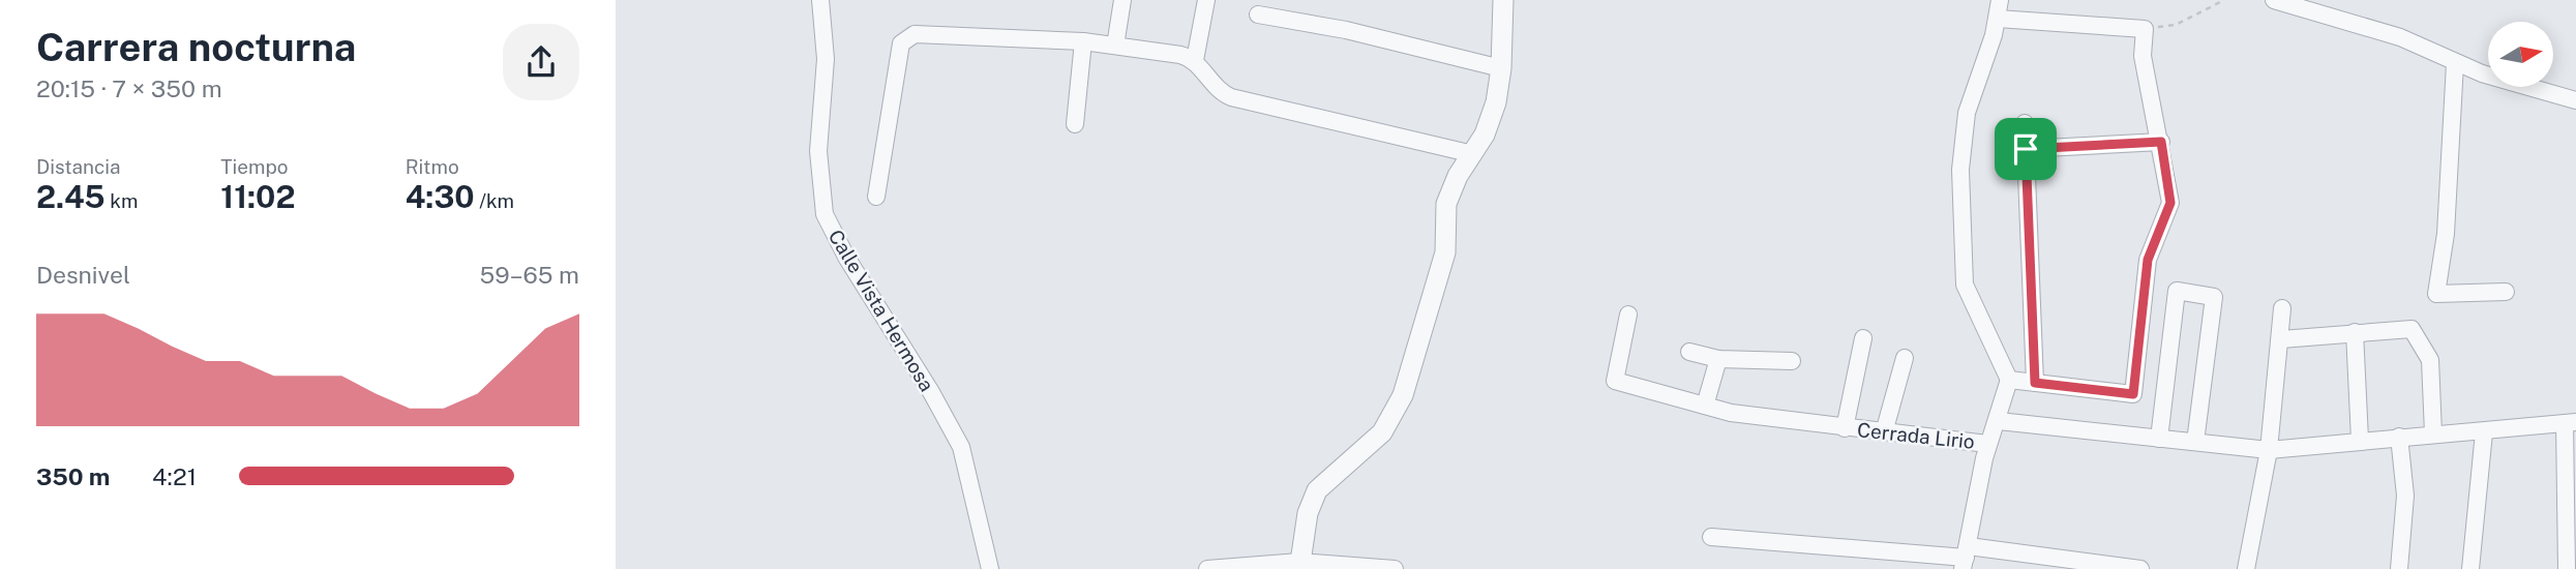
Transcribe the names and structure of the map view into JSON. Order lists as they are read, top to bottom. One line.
{"streets":{"street":["Calle Vista Hermosa","Cerrada Lirio"]},"north":"right","page":{"heading":["Carrera nocturna","20:15 · 7 × 350 m"],"stats":[["Distancia","2.45 km"],["Tiempo","11:02"],["Ritmo","4:30 /km"]],"chart":["Desnivel","59–65 m"],"list":[{"name":"350 m","note":"4:21"}]}}
